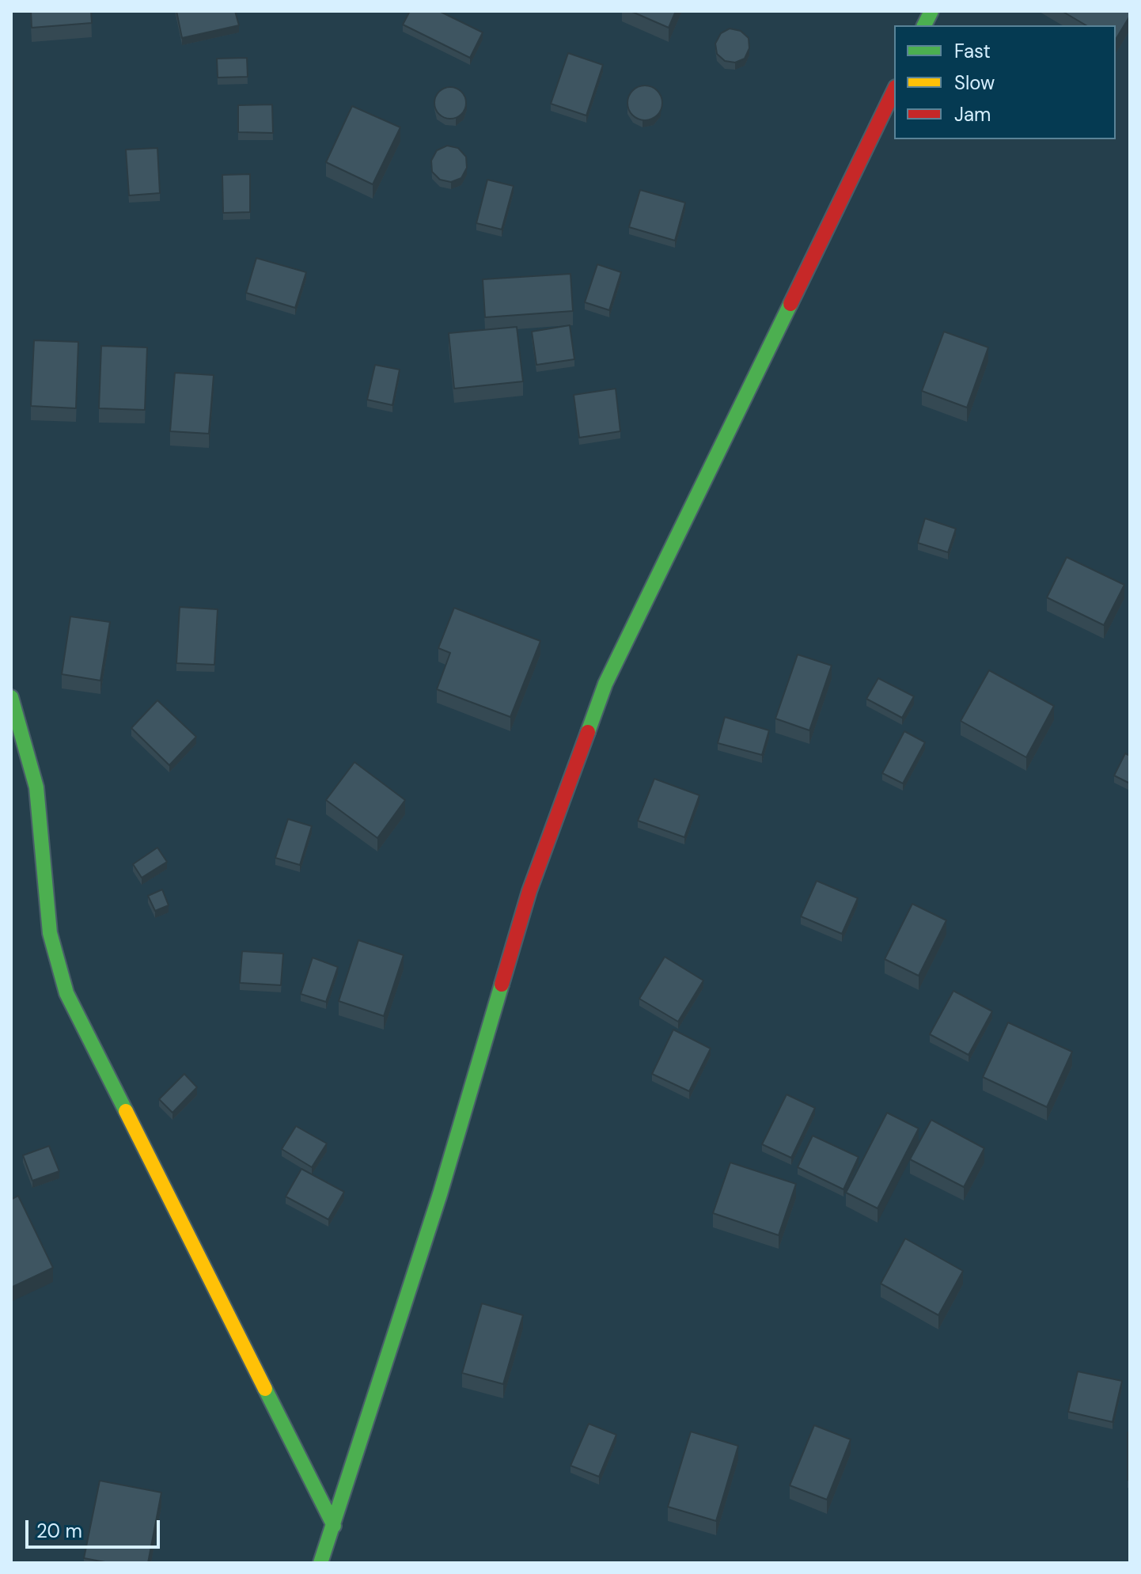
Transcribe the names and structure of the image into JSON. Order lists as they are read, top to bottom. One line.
{"legend":["Fast","Slow","Jam"],"scale_bar":"20 m"}
